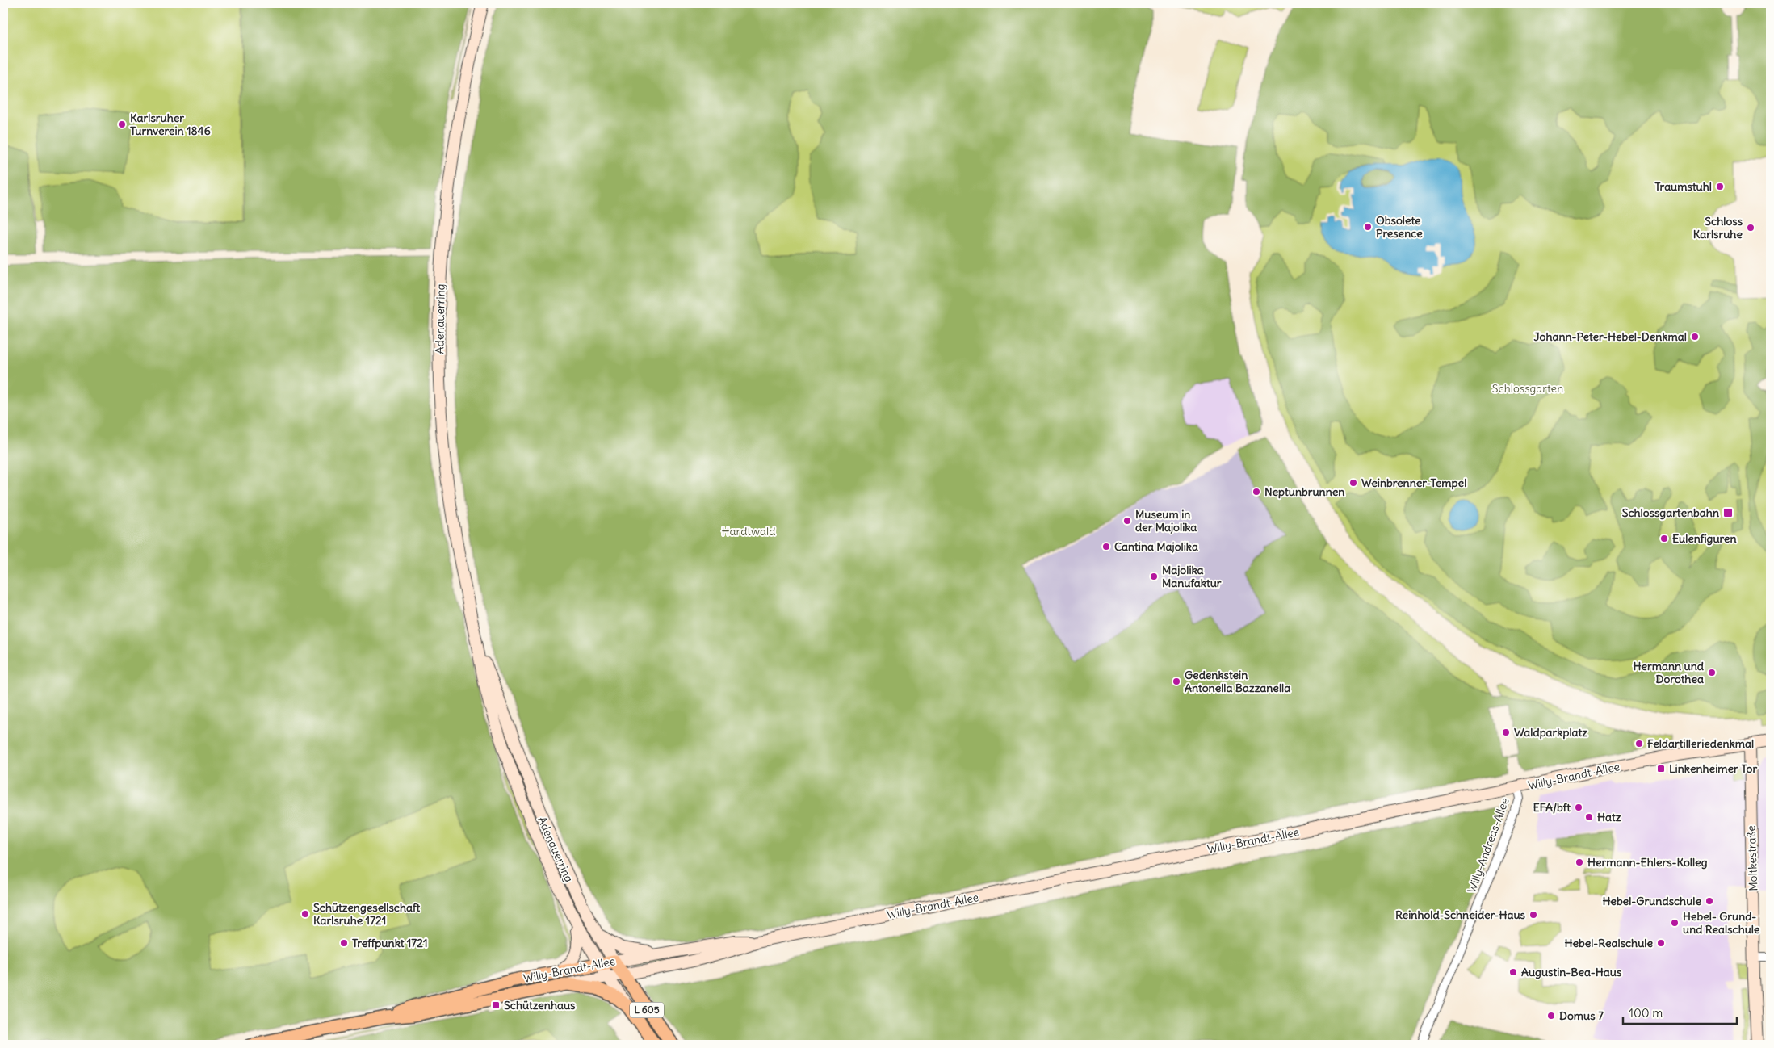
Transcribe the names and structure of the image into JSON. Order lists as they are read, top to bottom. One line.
{"streets":{"main road":["Adenauerring","Willy-Brandt-Allee","Moltkestraße","L 605"],"street":["Willy-Andreas-Allee"]},"crossings":[["Adenauerring","Willy-Brandt-Allee"],["Willy-Brandt-Allee","Willy-Andreas-Allee"],["Willy-Brandt-Allee","Moltkestraße"]],"parks":["Schlossgarten","Hardtwald"],"places":{"other":["Karlsruher Turnverein 1846","Traumstuhl","Obsolete Presence","Schloss Karlsruhe","Johann-Peter-Hebel-Denkmal","Weinbrenner-Tempel","Neptunbrunnen","Museum in der Majolika","Eulenfiguren","Cantina Majolika","Majolika Manufaktur","Hermann und Dorothea","Gedenkstein Antonella Bazzanella","Waldparkplatz","Feldartilleriedenkmal","EFA/bft","Hatz","Hermann-Ehlers-Kolleg","Hebel-Grundschule","Schützengesellschaft Karlsruhe 1721","Reinhold-Schneider-Haus","Hebel- Grund- und Realschule","Treffpunkt 1721","Hebel-Realschule","Augustin-Bea-Haus","Domus 7"],"transit":["Schlossgartenbahn","Linkenheimer Tor","Schützenhaus"]},"scale_bar":"100 m"}
